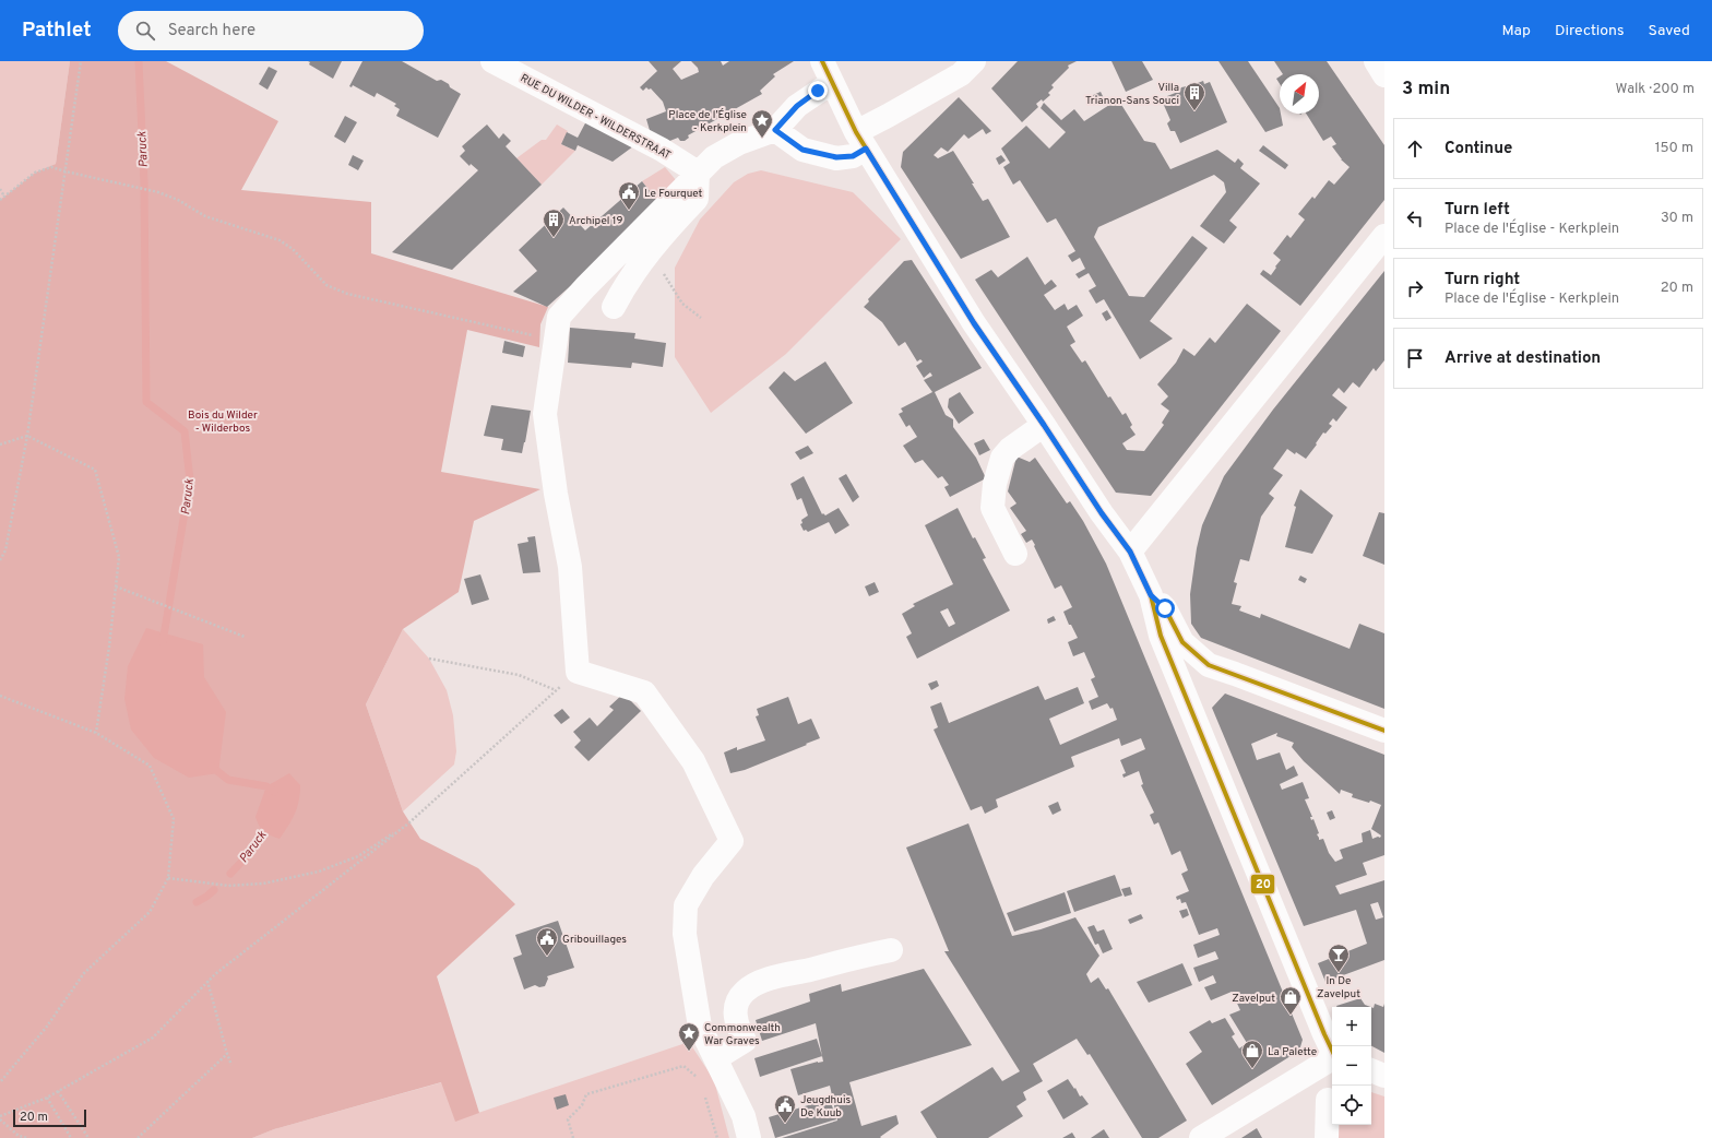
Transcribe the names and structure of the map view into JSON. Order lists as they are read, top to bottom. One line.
{"streets":{"street":["RUE DU WILDER - WILDERSTRAAT"]},"water":["Paruck"],"parks":["Bois du Wilder - Wilderbos"],"places":{"building":["Villa Trianon-Sans Souci","Archipel 19"],"place":["Place de l'Église - Kerkplein","Commonwealth War Graves"],"public building":["Le Fourquet","Gribouillages","Jeugdhuis De Kuub"],"bar":["In De Zavelput"],"shop":["Zavelput","La Palette"]},"lines":["transit line 20"],"scale_bar":"20 m","north":"top right","page":{"header":"Pathlet","search":"Search here","nav":["Map","Directions","Saved"],"heading":["3 min","Walk · 200 m"],"list":[["Continue","150 m"],["Turn left","Place de l'Église - Kerkplein","30 m"],["Turn right","Place de l'Église - Kerkplein","20 m"],"Arrive at destination"],"map_buttons":["+","−"],"scale":"20 m"}}
